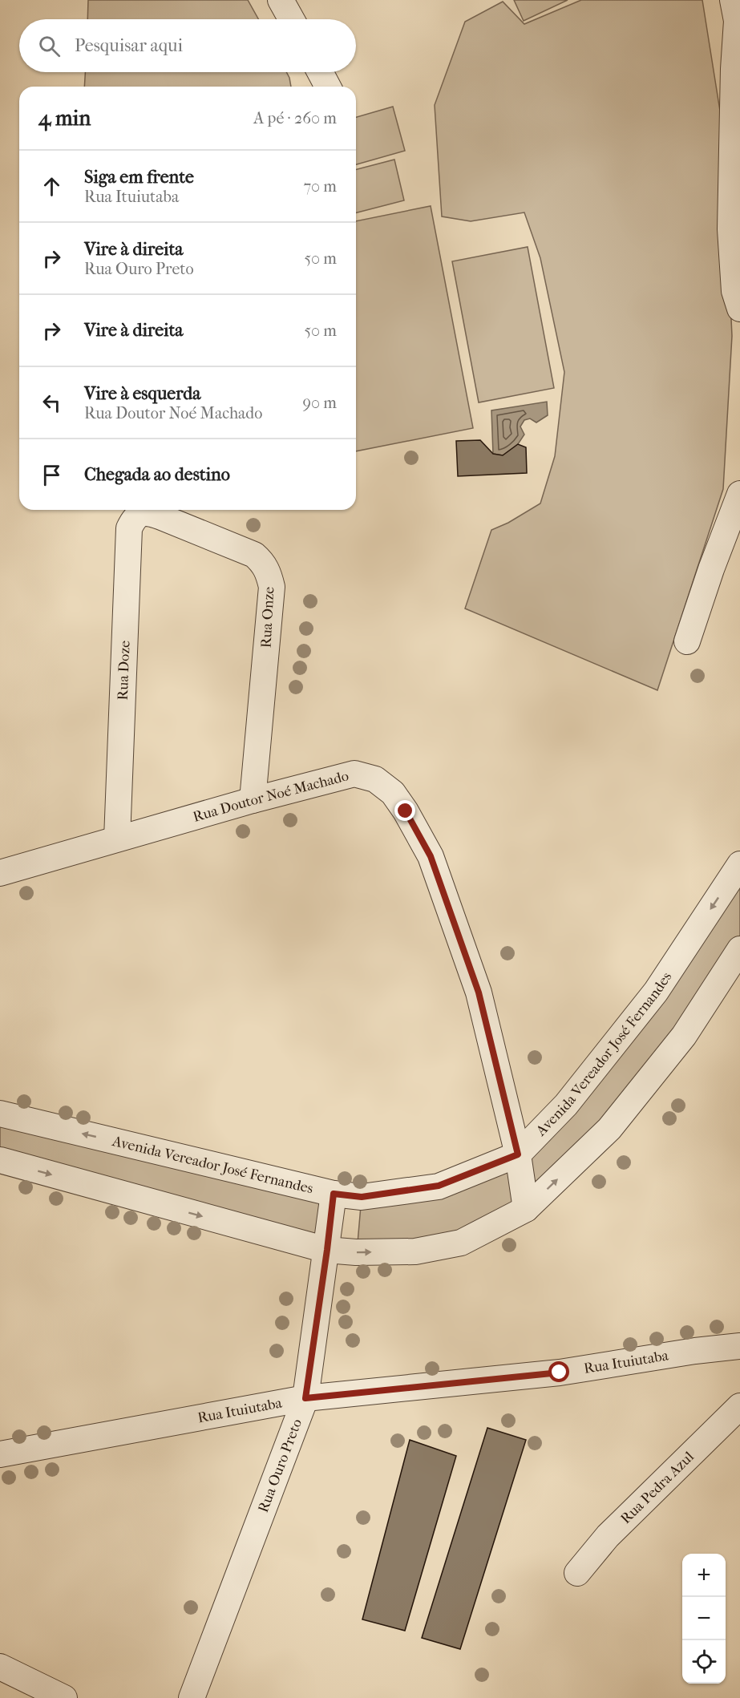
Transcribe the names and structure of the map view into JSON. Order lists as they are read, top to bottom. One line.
{"streets":{"street":["Rua Onze","Rua Doze","Rua Doutor Noé Machado","Avenida Vereador José Fernandes","Rua Ituiutaba","Rua Ouro Preto","Rua Pedra Azul"]},"crossings":[["Rua Onze","Rua Doze"],["Rua Onze","Rua Doutor Noé Machado"],["Rua Doze","Rua Doutor Noé Machado"],["Rua Doutor Noé Machado","Avenida Vereador José Fernandes"],["Avenida Vereador José Fernandes","Rua Ouro Preto"],["Rua Ituiutaba","Rua Ouro Preto"]],"one_way":["Avenida Vereador José Fernandes"],"page":{"search":"Pesquisar aqui","heading":["4 min","A pé · 260 m"],"list":[["Siga em frente","Rua Ituiutaba","70 m"],["Vire à direita","Rua Ouro Preto","50 m"],["Vire à direita","50 m"],["Vire à esquerda","Rua Doutor Noé Machado","90 m"],"Chegada ao destino"],"map_buttons":["+","−"]}}
